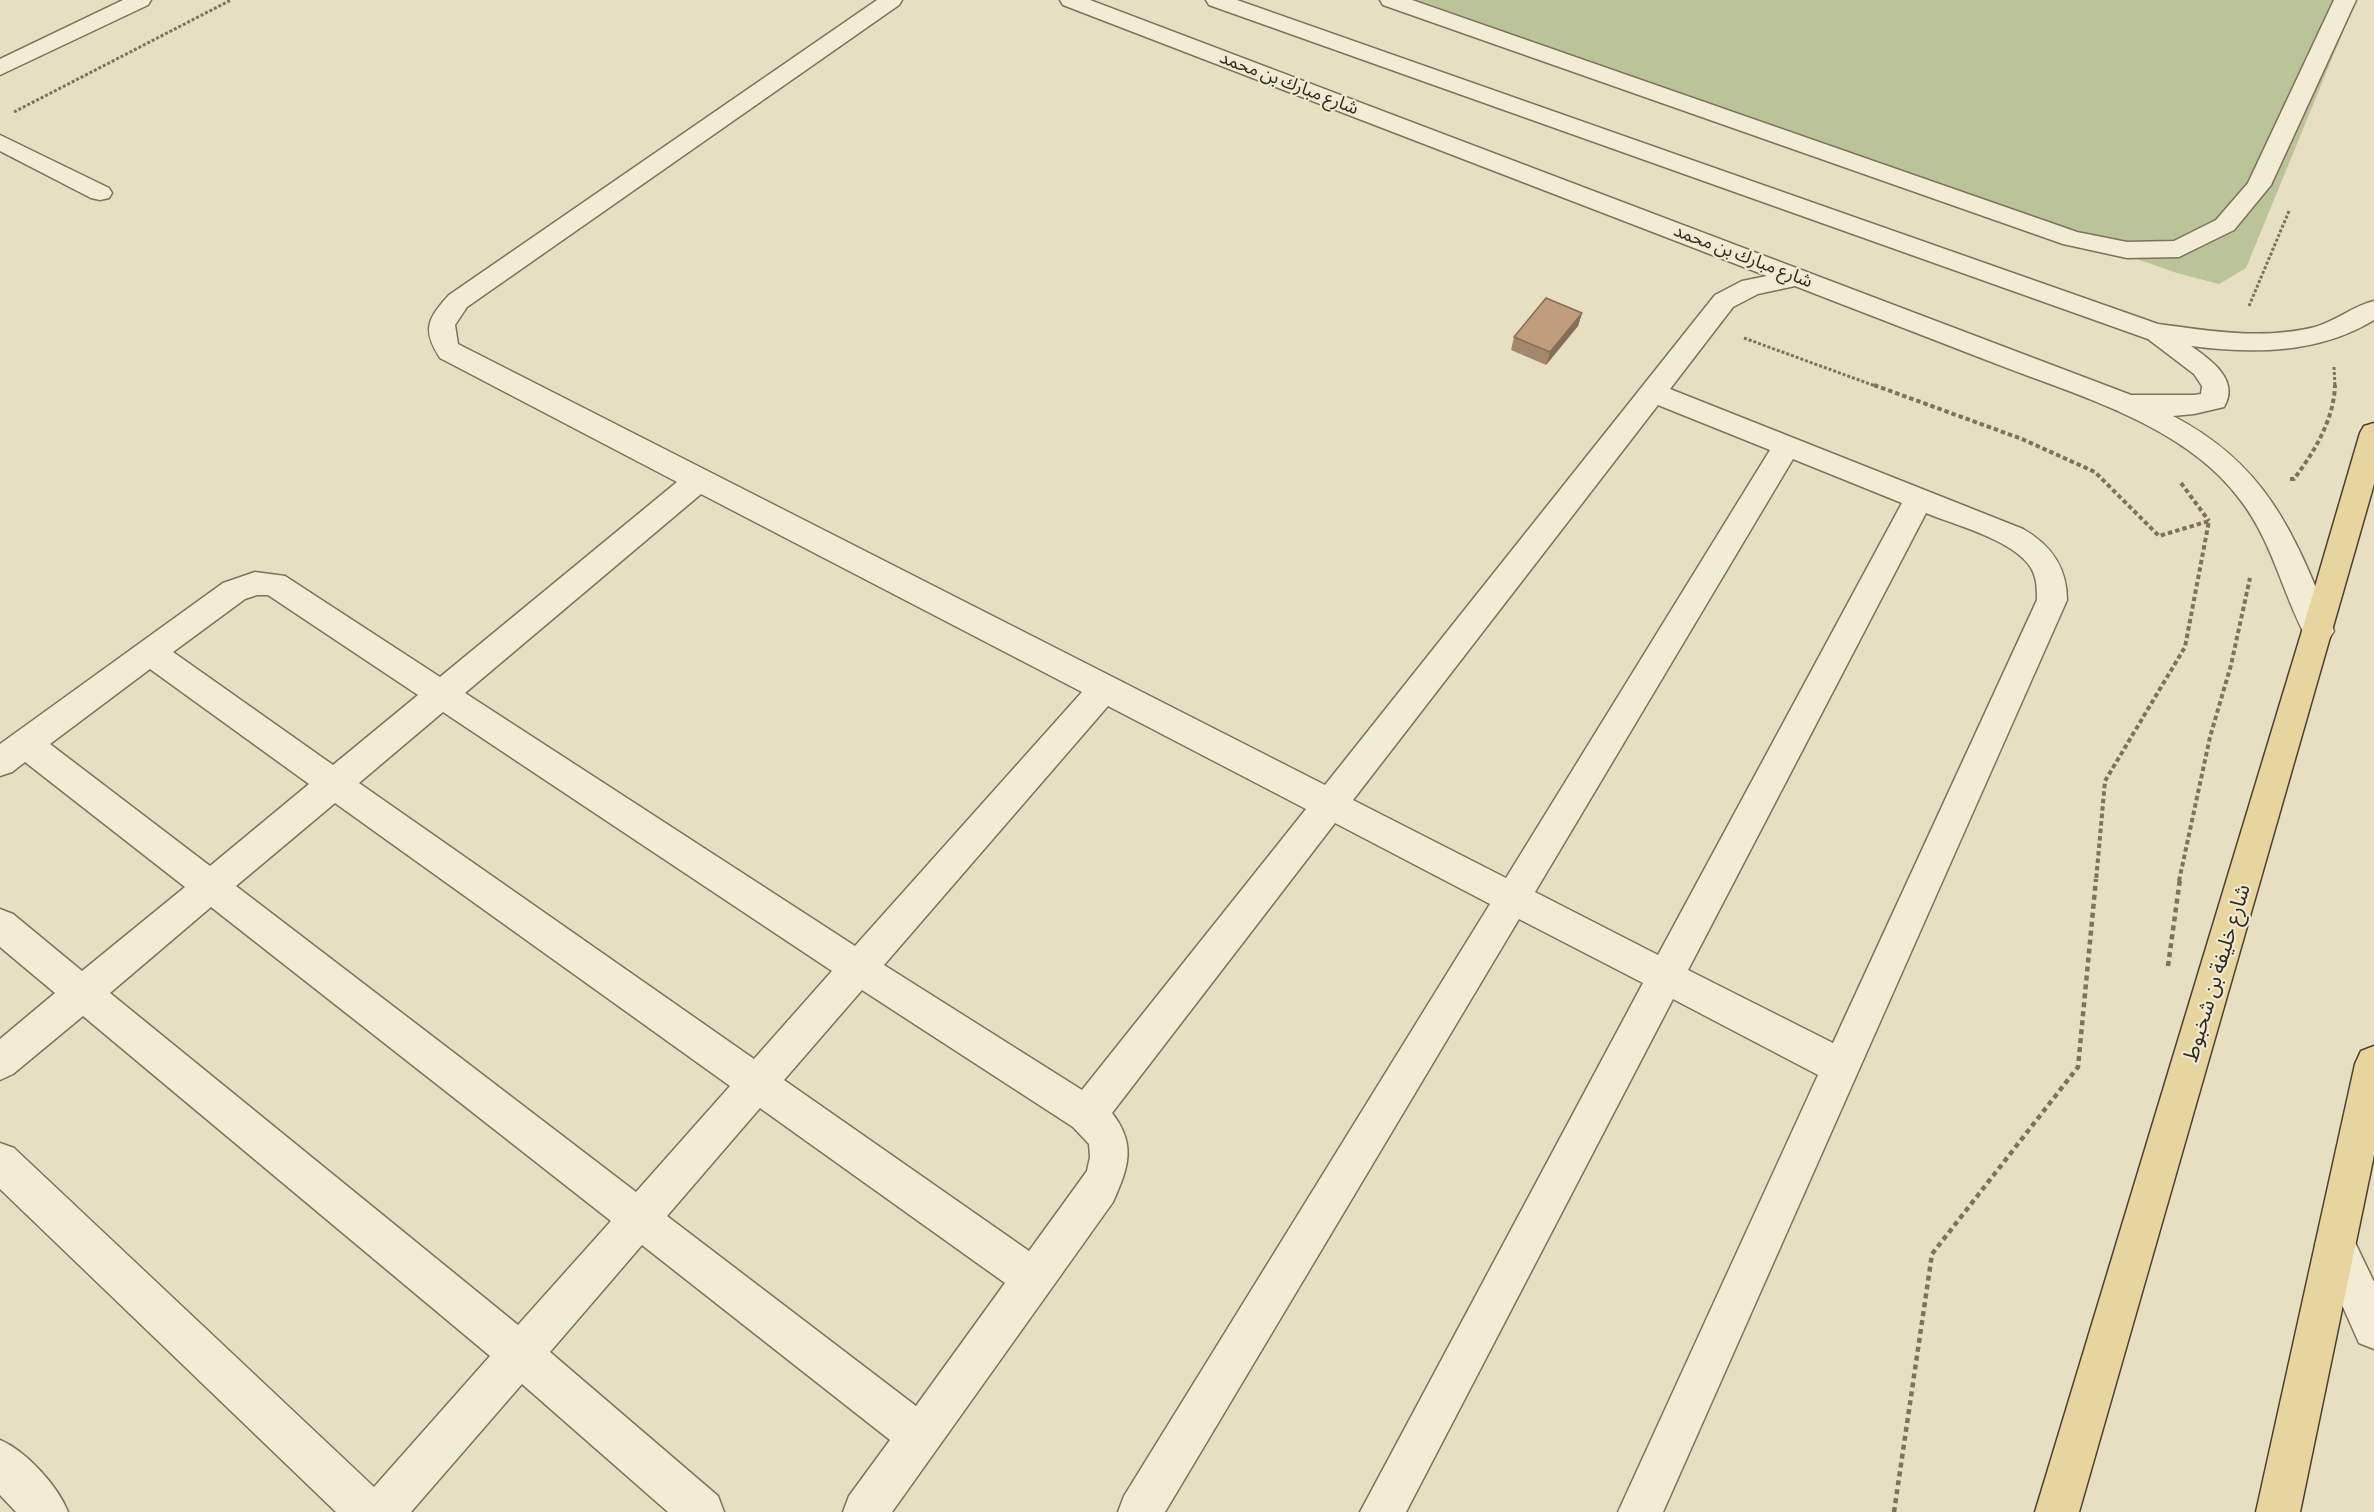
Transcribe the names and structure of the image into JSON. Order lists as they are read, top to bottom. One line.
{"streets":{"main road":["شارع خليفة بن شخبوط"],"street":["شارع مبارك بن محمد"]},"crossings":[["شارع مبارك بن محمد","شارع خليفة بن شخبوط"]]}
